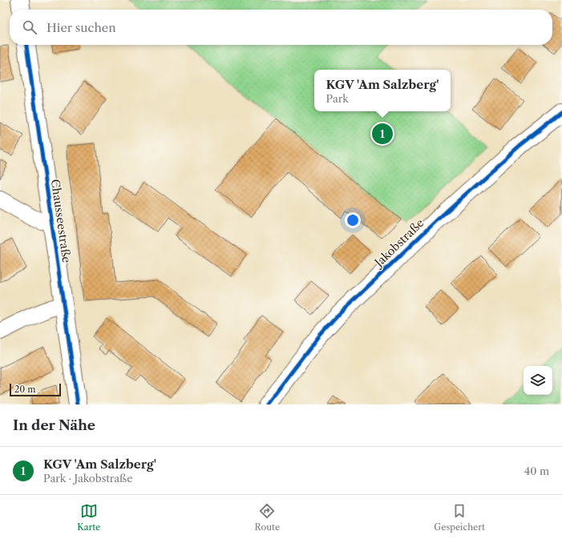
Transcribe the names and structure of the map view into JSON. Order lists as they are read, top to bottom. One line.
{"streets":{"street":["Chausseestraße","Jakobstraße"]},"scale_bar":"20 m","page":{"search":"Hier suchen","popup":["KGV 'Am Salzberg'","Park"],"pins":"1","scale":"20 m","heading":"In der Nähe","list":[{"mark":"1","name":"KGV 'Am Salzberg'","note":"Park · Jakobstraße","value":"40 m"}],"nav":["Karte","Route","Gespeichert"]}}
